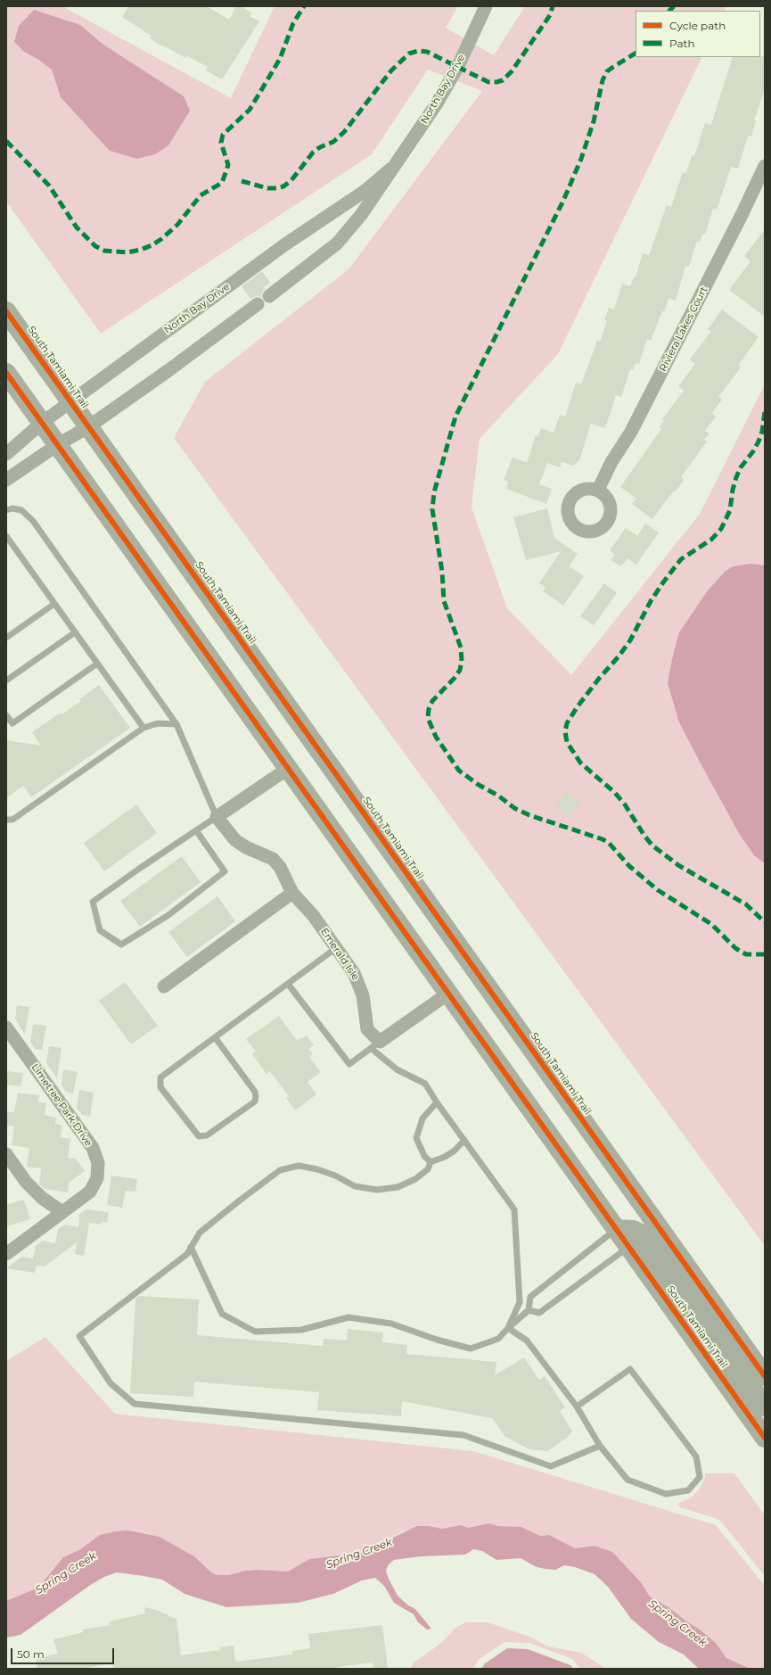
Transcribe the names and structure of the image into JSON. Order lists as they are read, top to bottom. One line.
{"streets":{"main road":["South Tamiami Trail"],"street":["North Bay Drive","Riviera Lakes Court","Emerald Isle","Limetree Park Drive"]},"crossings":[["North Bay Drive","South Tamiami Trail"]],"water":["Spring Creek"],"legend":["Cycle path","Path"],"scale_bar":"50 m"}
